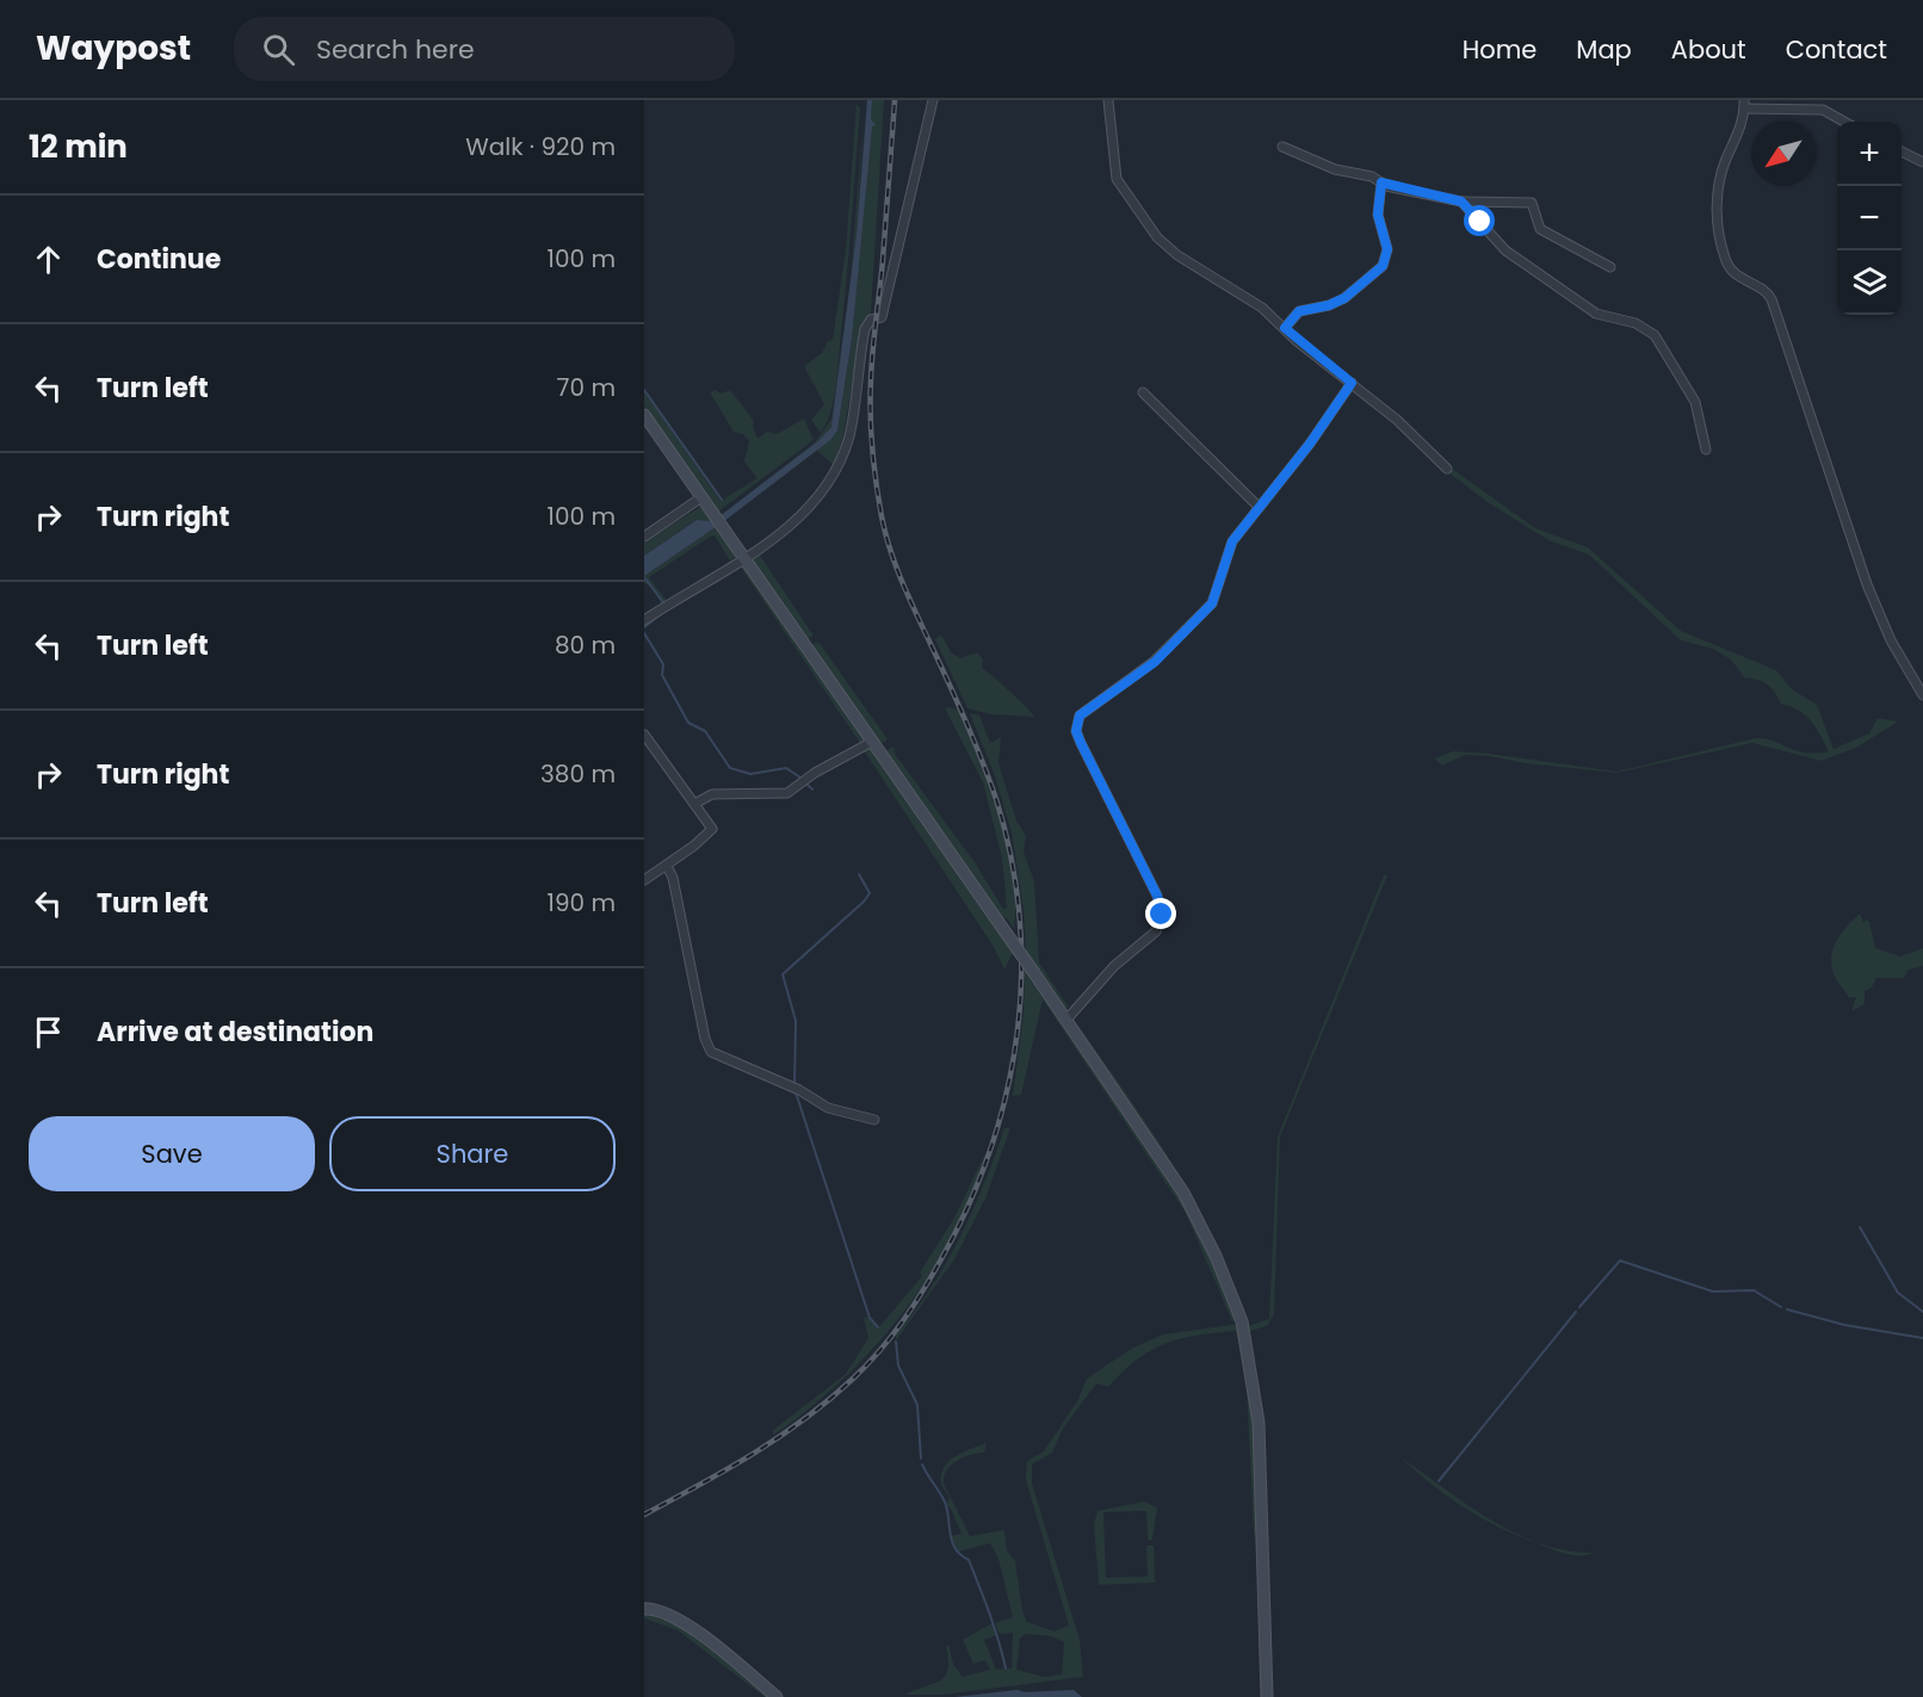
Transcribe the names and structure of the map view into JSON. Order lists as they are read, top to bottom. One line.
{"north":"bottom left","page":{"header":"Waypost","search":"Search here","nav":["Home","Map","About","Contact"],"heading":["12 min","Walk · 920 m"],"map_buttons":["+","−"],"list":[["Continue","100 m"],["Turn left","70 m"],["Turn right","100 m"],["Turn left","80 m"],["Turn right","380 m"],["Turn left","190 m"],"Arrive at destination"],"buttons":["Save","Share"]}}
